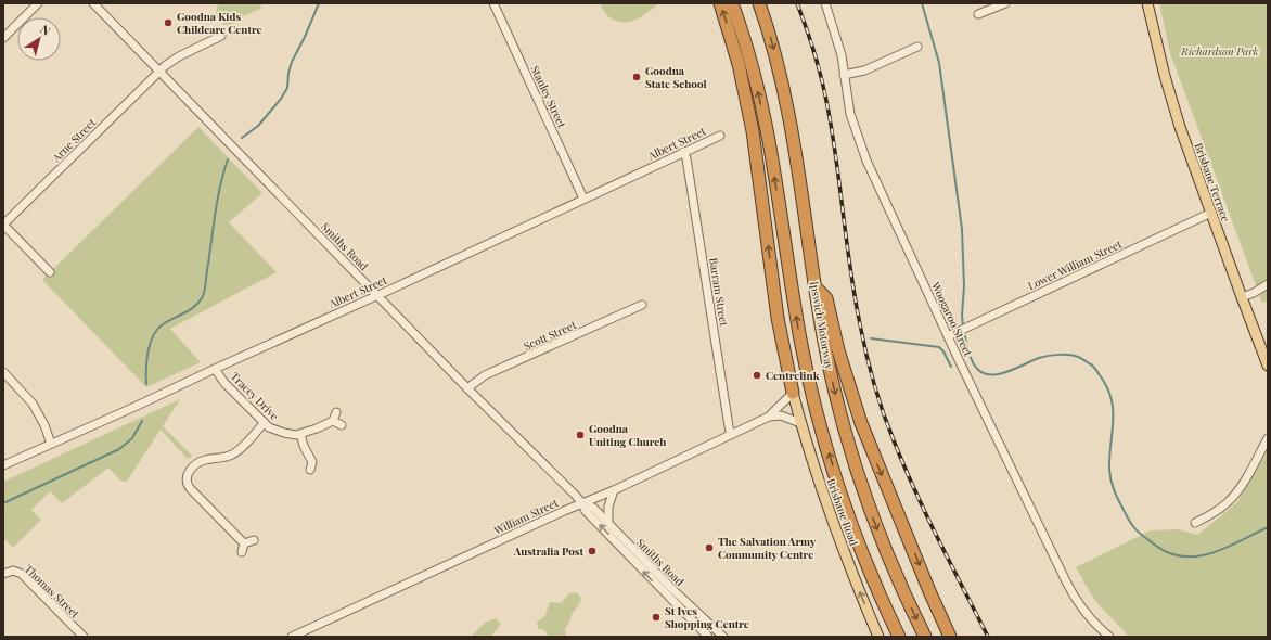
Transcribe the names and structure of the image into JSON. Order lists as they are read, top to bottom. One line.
{"streets":{"highway":["Ipswich Motorway"],"main road":["Brisbane Terrace","Brisbane Road"],"street":["Stanley Street","Arne Street","Albert Street","Smiths Road","Lower William Street","Barram Street","Woogaroo Street","Scott Street","Tracey Drive","William Street","Thomas Street"]},"crossings":[["Stanley Street","Albert Street"],["Arne Street","Smiths Road"],["Albert Street","Smiths Road"],["Albert Street","Barram Street"],["Albert Street","Tracey Drive"],["Brisbane Terrace","Lower William Street"],["Smiths Road","Scott Street"],["Smiths Road","William Street"],["Lower William Street","Woogaroo Street"],["Barram Street","William Street"],["Brisbane Road","William Street"]],"one_way":["Brisbane Road"],"parks":["Richardson Park"],"places":["Goodna Kids Childcare Centre","Goodna State School","Centrelink","Goodna Uniting Church","The Salvation Army Community Centre","Australia Post","St Ives Shopping Centre"],"north":"top right"}
